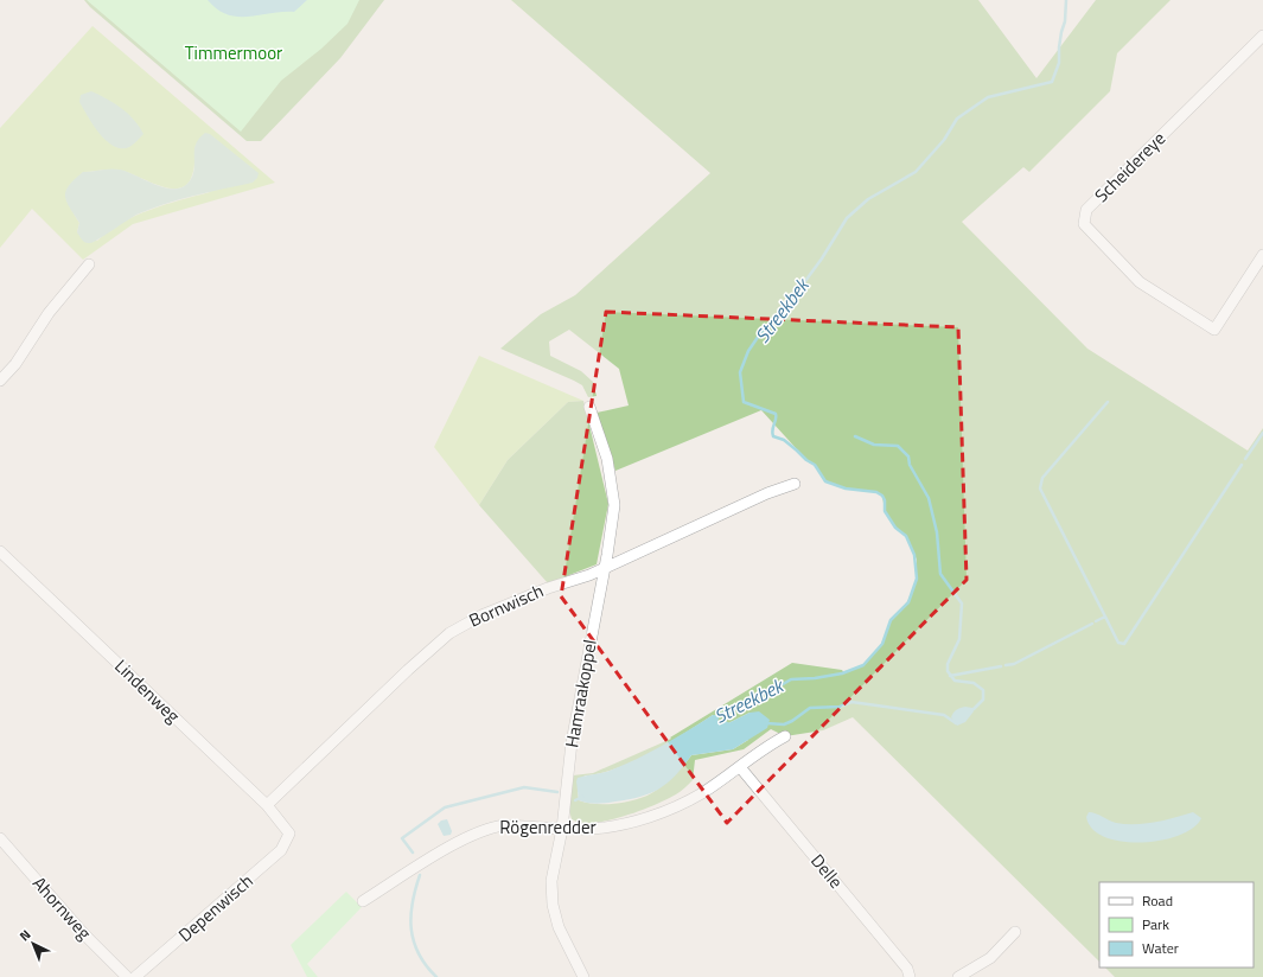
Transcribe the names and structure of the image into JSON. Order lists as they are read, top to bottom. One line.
{"streets":{"street":["Scheidereye","Bornwisch","Lindenweg","Hamraakoppel","Rögenredder","Delle","Ahornweg","Depenwisch"]},"crossings":[["Bornwisch","Lindenweg"],["Bornwisch","Hamraakoppel"],["Lindenweg","Depenwisch"],["Hamraakoppel","Rögenredder"],["Rögenredder","Delle"]],"water":["Streekbek"],"parks":["Timmermoor"],"legend":["Road","Park","Water"],"north":"top left"}
